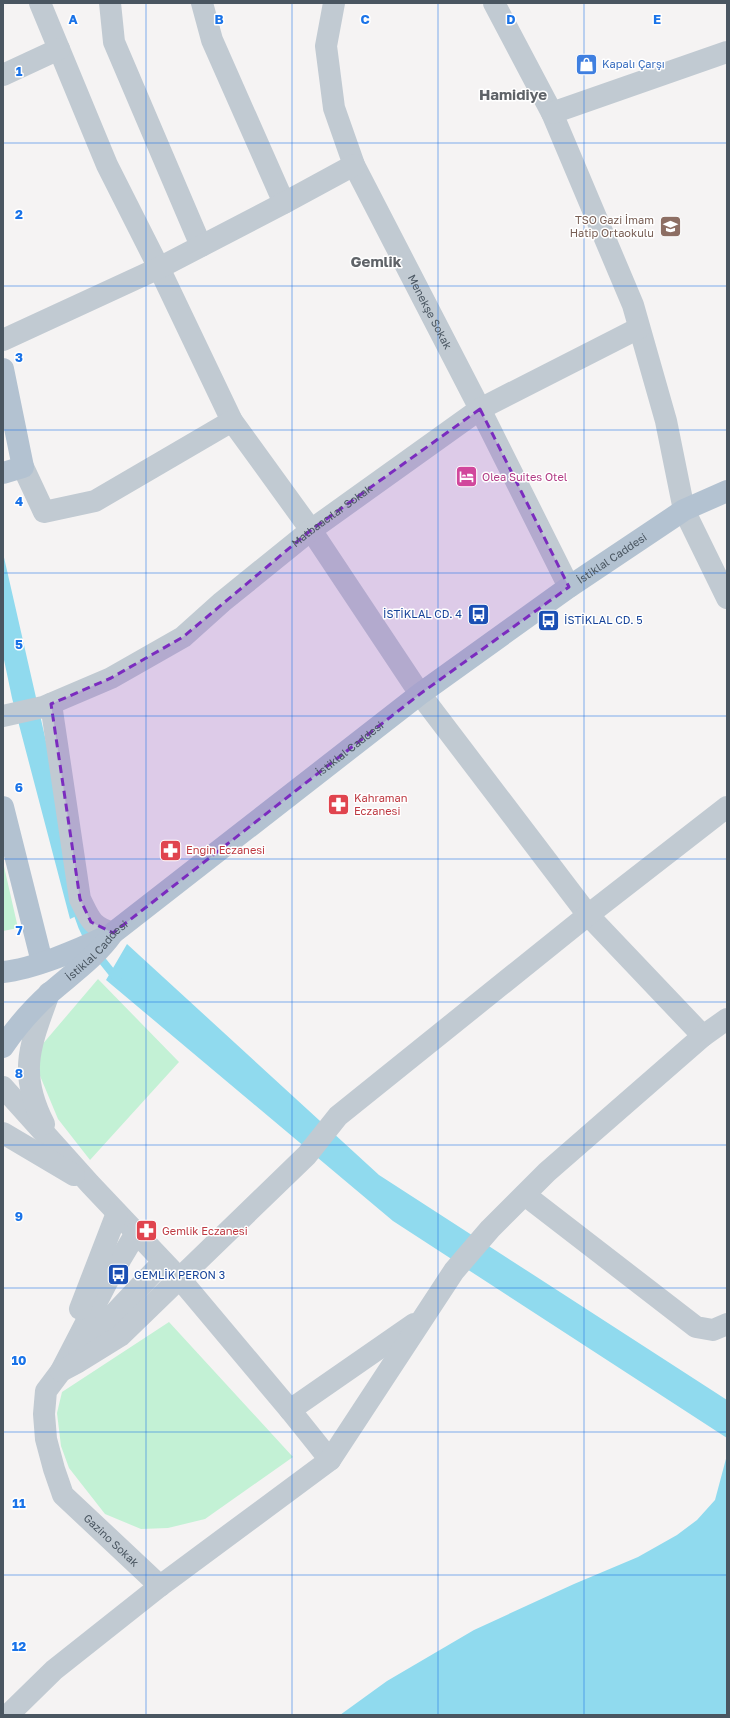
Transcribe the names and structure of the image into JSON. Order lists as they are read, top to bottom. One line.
{"streets":{"main road":["İstiklal Caddesi"],"street":["Menekşe Sokak","Matbaacılar Sokak","Gazino Sokak"]},"crossings":[["Menekşe Sokak","Matbaacılar Sokak"],["Menekşe Sokak","İstiklal Caddesi"]],"districts":["Hamidiye","Gemlik"],"places":{"shop":["Kapalı Çarşı"],"school or university":["TSO Gazi İmam Hatip Ortaokulu"],"hotel":["Olea Suites Otel"],"bus stop":["İSTİKLAL CD. 4","İSTİKLAL CD. 5","GEMLİK PERON 3"],"pharmacy":["Kahraman Eczanesi","Engin Eczanesi","Gemlik Eczanesi"]},"grid":{"columns":["A","B","C","D","E"],"rows":["1","2","3","4","5","6","7","8","9","10","11","12"]}}
